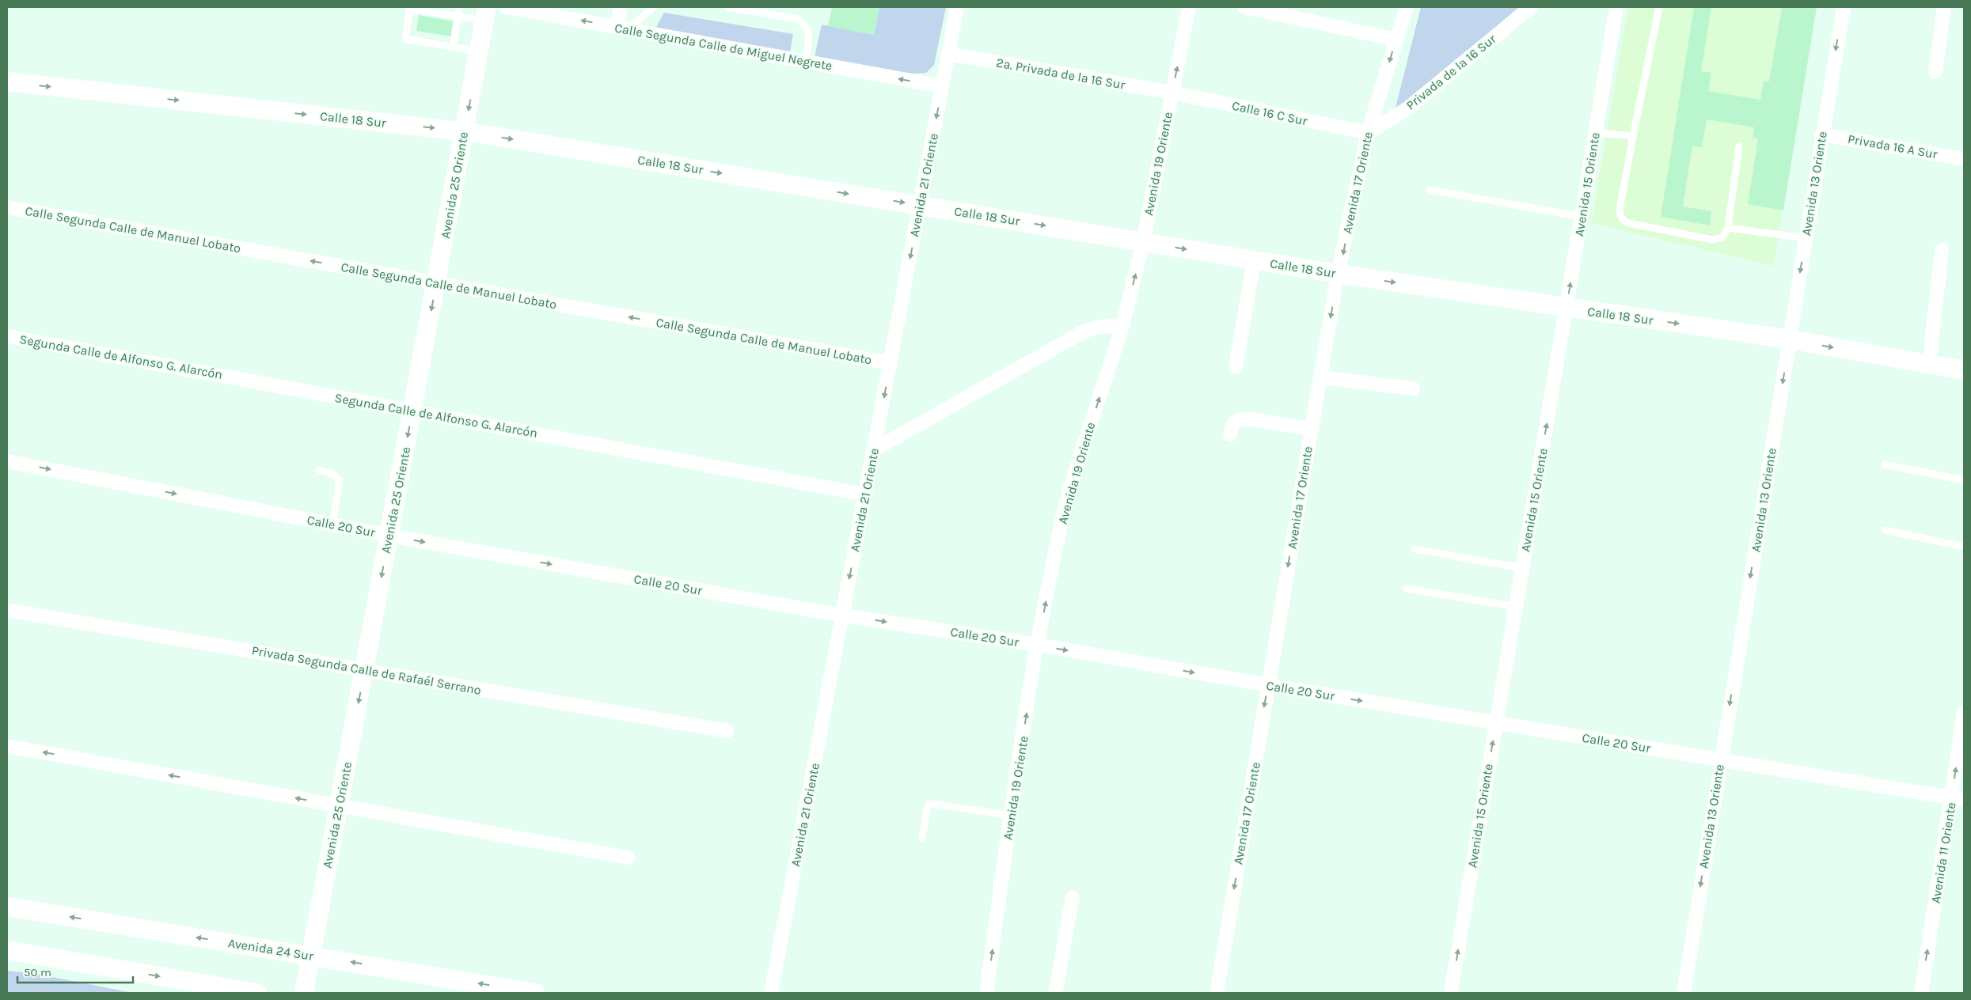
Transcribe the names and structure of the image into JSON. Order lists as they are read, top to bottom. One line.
{"streets":{"street":["Calle Segunda Calle de Miguel Negrete","Privada de la 16 Sur","2a. Privada de la 16 Sur","Calle 16 C Sur","Calle 18 Sur","Privada 16 A Sur","Avenida 19 Oriente","Avenida 17 Oriente","Avenida 13 Oriente","Avenida 15 Oriente","Avenida 25 Oriente","Avenida 21 Oriente","Calle Segunda Calle de Manuel Lobato","Segunda Calle de Alfonso G. Alarcón","Calle 20 Sur","Privada Segunda Calle de Rafaél Serrano","Avenida 11 Oriente","Avenida 24 Sur"]},"crossings":[["Calle Segunda Calle de Miguel Negrete","Avenida 21 Oriente"],["Privada de la 16 Sur","Calle 16 C Sur"],["Privada de la 16 Sur","Avenida 17 Oriente"],["2a. Privada de la 16 Sur","Calle 16 C Sur"],["2a. Privada de la 16 Sur","Avenida 19 Oriente"],["2a. Privada de la 16 Sur","Avenida 21 Oriente"],["Calle 16 C Sur","Avenida 19 Oriente"],["Calle 16 C Sur","Avenida 17 Oriente"],["Calle 18 Sur","Avenida 19 Oriente"],["Calle 18 Sur","Avenida 17 Oriente"],["Calle 18 Sur","Avenida 13 Oriente"],["Calle 18 Sur","Avenida 15 Oriente"],["Calle 18 Sur","Avenida 25 Oriente"],["Calle 18 Sur","Avenida 21 Oriente"],["Privada 16 A Sur","Avenida 13 Oriente"],["Avenida 19 Oriente","Calle 20 Sur"],["Avenida 17 Oriente","Calle 20 Sur"],["Avenida 13 Oriente","Calle 20 Sur"],["Avenida 15 Oriente","Calle 20 Sur"],["Avenida 25 Oriente","Calle Segunda Calle de Manuel Lobato"],["Avenida 25 Oriente","Segunda Calle de Alfonso G. Alarcón"],["Avenida 25 Oriente","Calle 20 Sur"],["Avenida 25 Oriente","Privada Segunda Calle de Rafaél Serrano"],["Avenida 25 Oriente","Avenida 24 Sur"],["Avenida 21 Oriente","Calle Segunda Calle de Manuel Lobato"],["Avenida 21 Oriente","Segunda Calle de Alfonso G. Alarcón"],["Avenida 21 Oriente","Calle 20 Sur"],["Calle 20 Sur","Avenida 11 Oriente"]],"one_way":["Calle Segunda Calle de Miguel Negrete","Calle 18 Sur","Avenida 19 Oriente","Avenida 17 Oriente","Avenida 13 Oriente","Avenida 15 Oriente","Avenida 25 Oriente","Avenida 21 Oriente","Calle Segunda Calle de Manuel Lobato","Calle 20 Sur","Avenida 11 Oriente"],"scale_bar":"50 m"}
